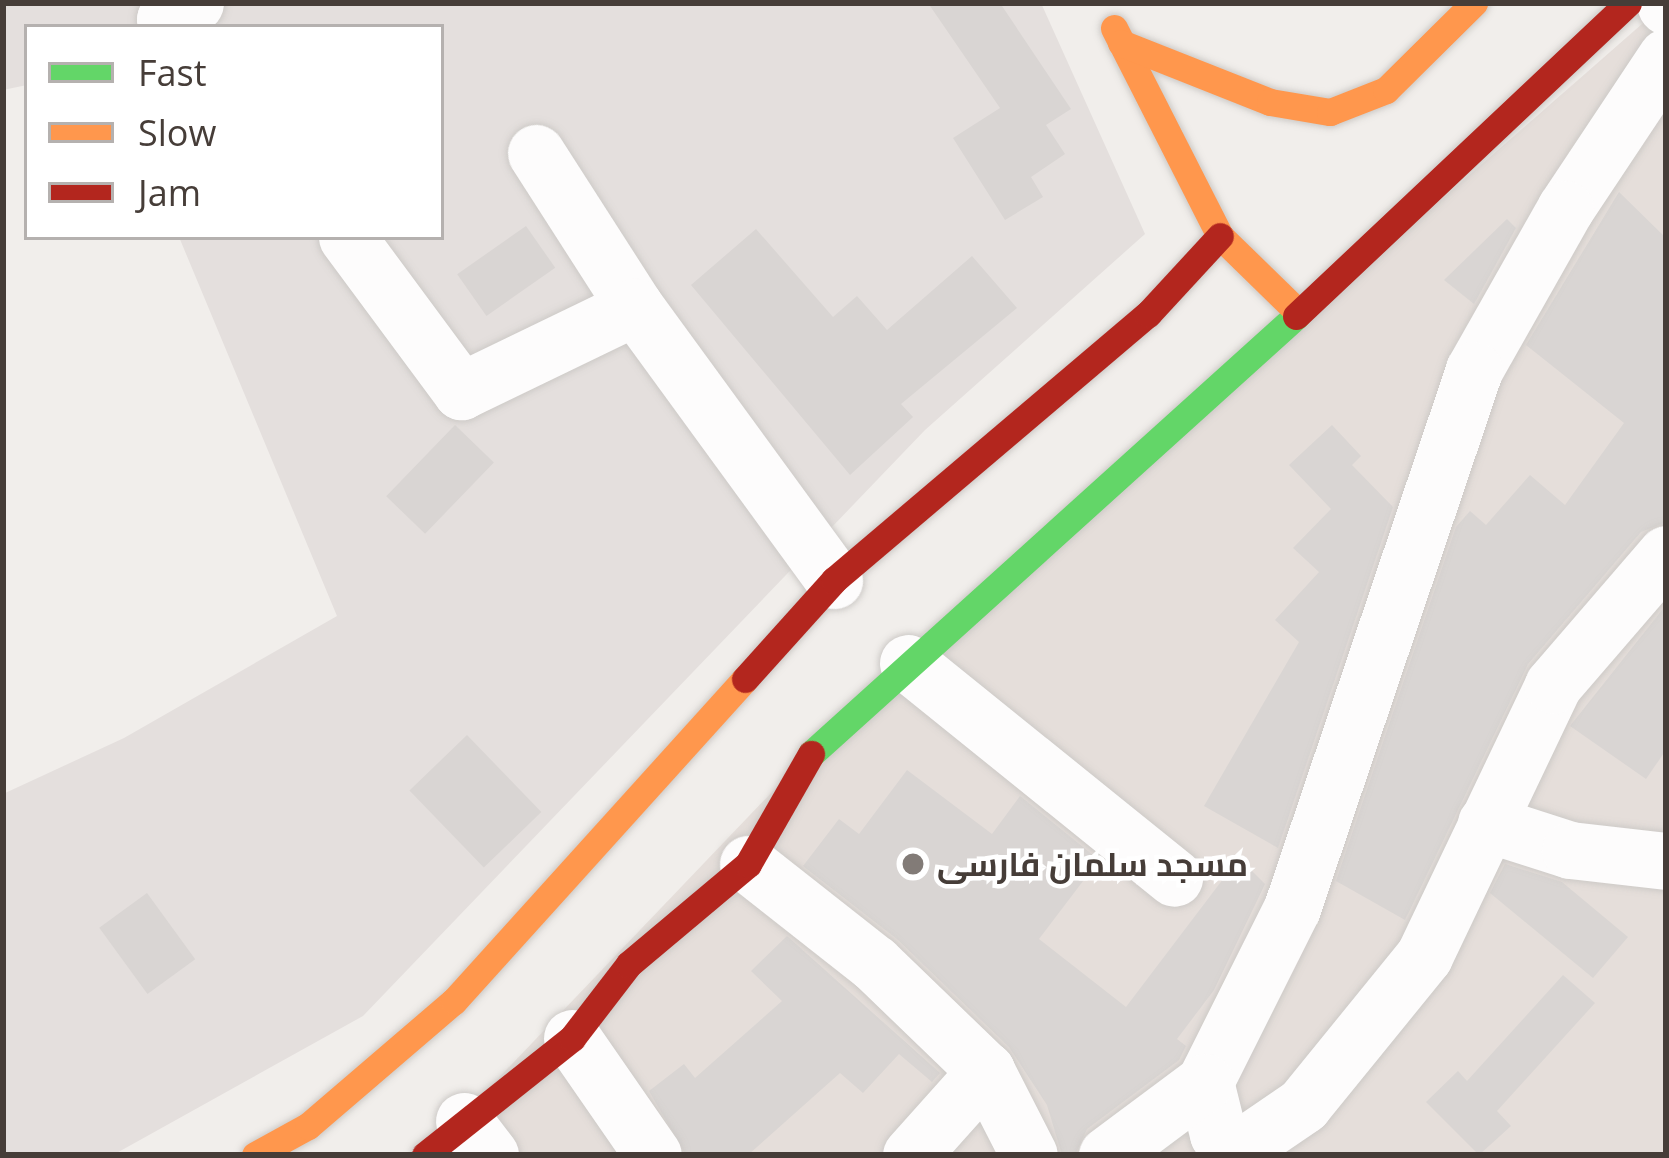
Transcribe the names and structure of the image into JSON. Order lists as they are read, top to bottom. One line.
{"places":["مسجد سلمان فارسی"],"legend":["Fast","Slow","Jam"]}
